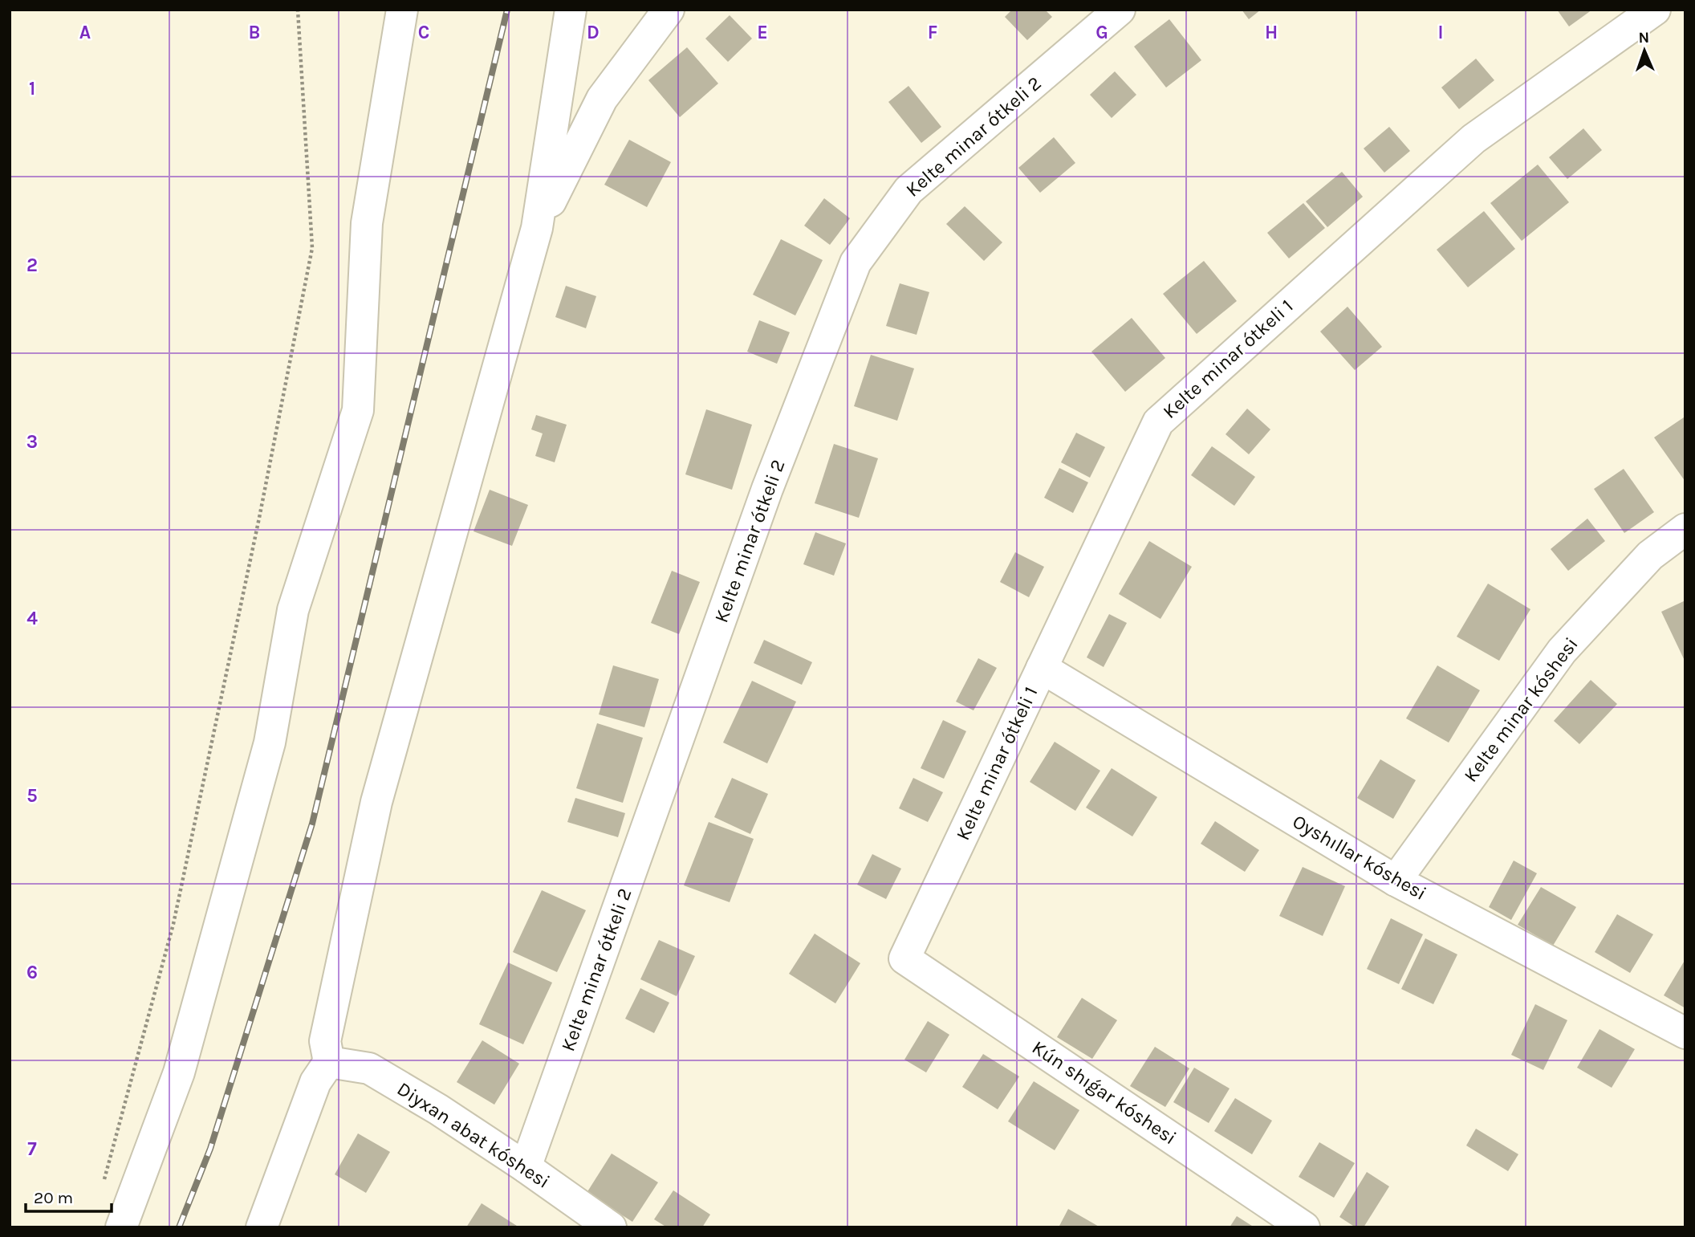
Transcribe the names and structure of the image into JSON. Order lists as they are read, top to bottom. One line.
{"streets":{"street":["Kelte minar ótkeli 2","Kelte minar ótkeli 1","Kelte minar kóshesi","Oyshıllar kóshesi","Kún shıǵar kóshesi","Diyxan abat kóshesi"]},"crossings":[["Kelte minar ótkeli 2","Diyxan abat kóshesi"],["Kelte minar ótkeli 1","Oyshıllar kóshesi"],["Kelte minar ótkeli 1","Kún shıǵar kóshesi"],["Kelte minar kóshesi","Oyshıllar kóshesi"]],"scale_bar":"20 m","north":"top","grid":{"columns":["A","B","C","D","E","F","G","H","I"],"rows":["1","2","3","4","5","6","7"]}}
